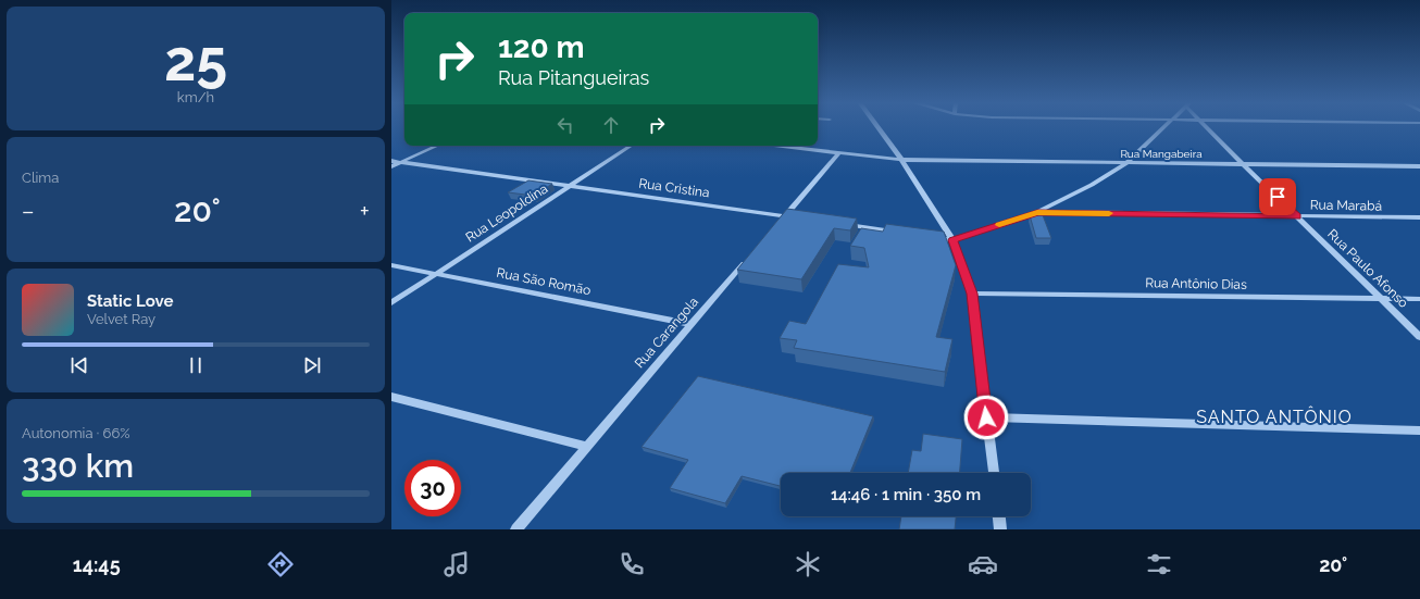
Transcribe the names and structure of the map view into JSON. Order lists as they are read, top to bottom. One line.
{"streets":{"street":["Rua Mangabeira","Rua Cristina","Rua Marabá","Rua Leopoldina","Rua Paulo Afonso","Rua São Romão","Rua Antônio Dias","Rua Carangola"]},"crossings":[["Rua Mangabeira","Rua Paulo Afonso"],["Rua Cristina","Rua Leopoldina"],["Rua Marabá","Rua Paulo Afonso"],["Rua Leopoldina","Rua São Romão"],["Rua Paulo Afonso","Rua Antônio Dias"],["Rua São Romão","Rua Carangola"]],"districts":["SANTO ANTÔNIO"],"page":{"tile":[["25","km/h"],"Clima",["Autonomia · 66%","330 km"]],"turn":["120 m","Rua Pitangueiras"],"heat":["−","20°","+"],"song":["Static Love","Velvet Ray"],"limit":"30","trip":"14:46 · 1 min · 350 m","tabs":["14:45","20°"]}}
